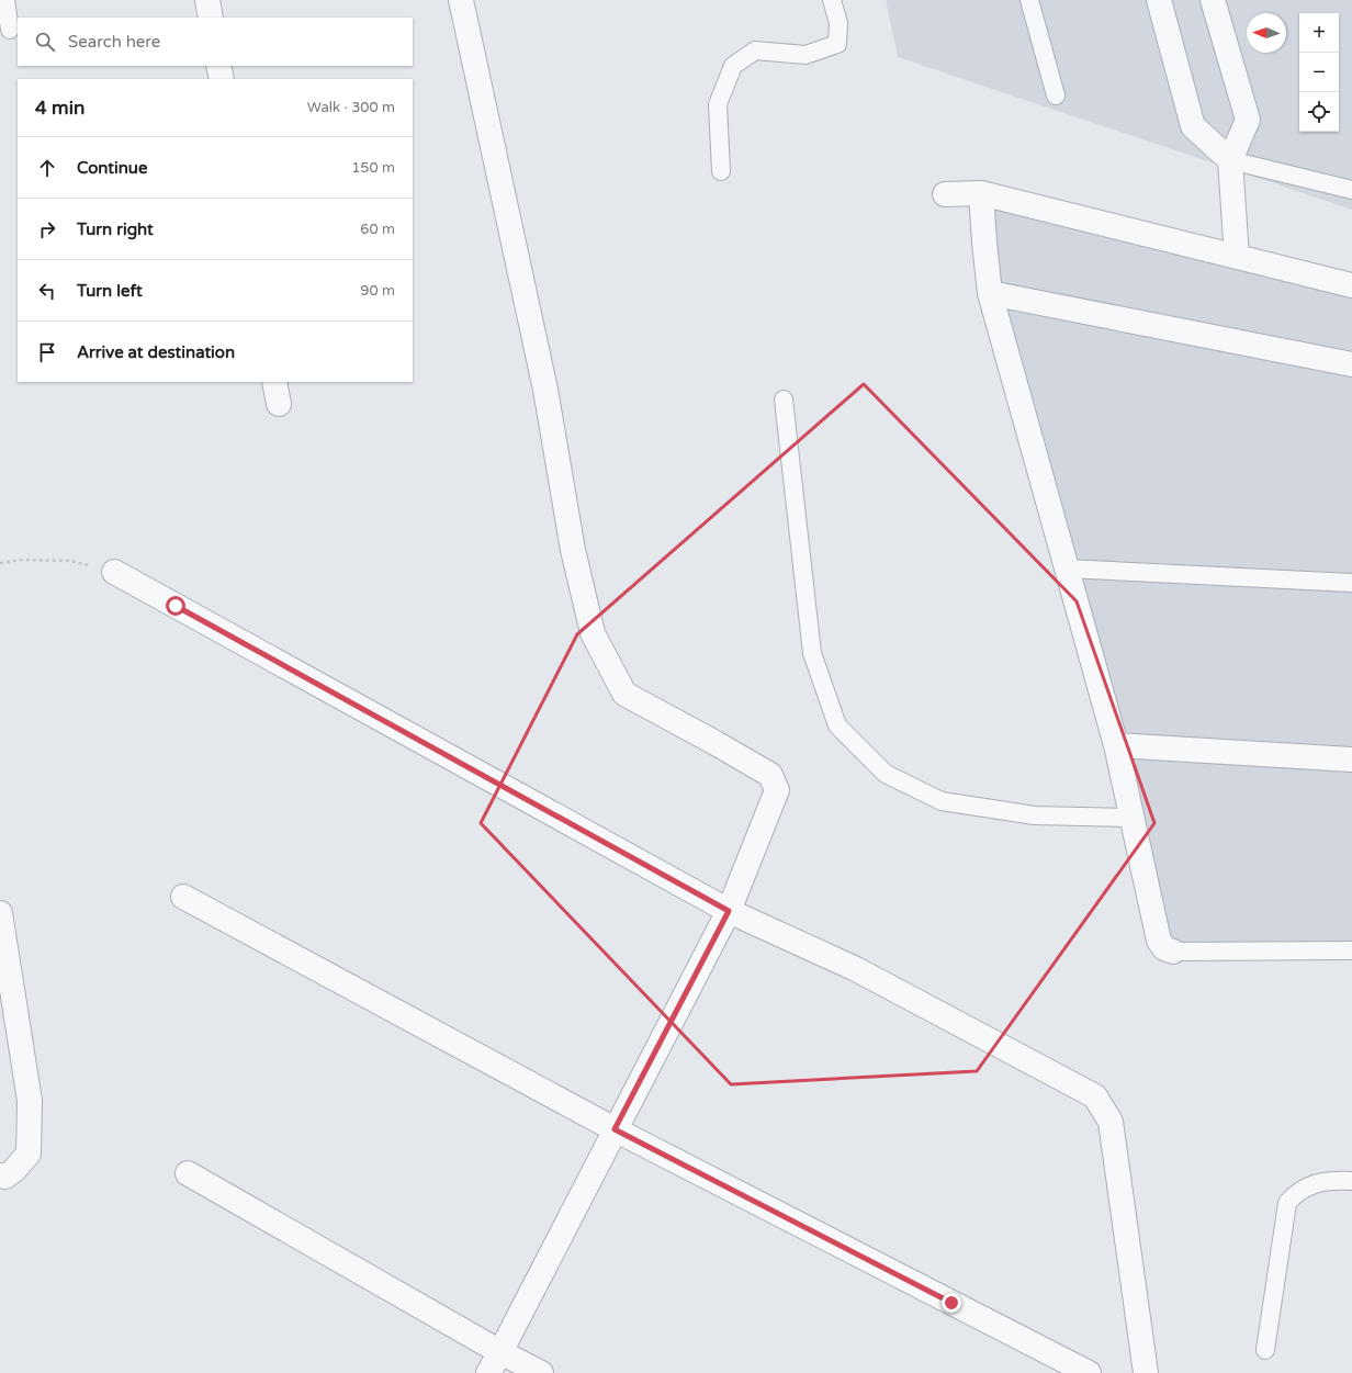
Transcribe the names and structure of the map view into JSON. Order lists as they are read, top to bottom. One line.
{"north":"left","page":{"map_buttons":["+","−"],"search":"Search here","heading":["4 min","Walk · 300 m"],"list":[["Continue","150 m"],["Turn right","60 m"],["Turn left","90 m"],"Arrive at destination"]}}
